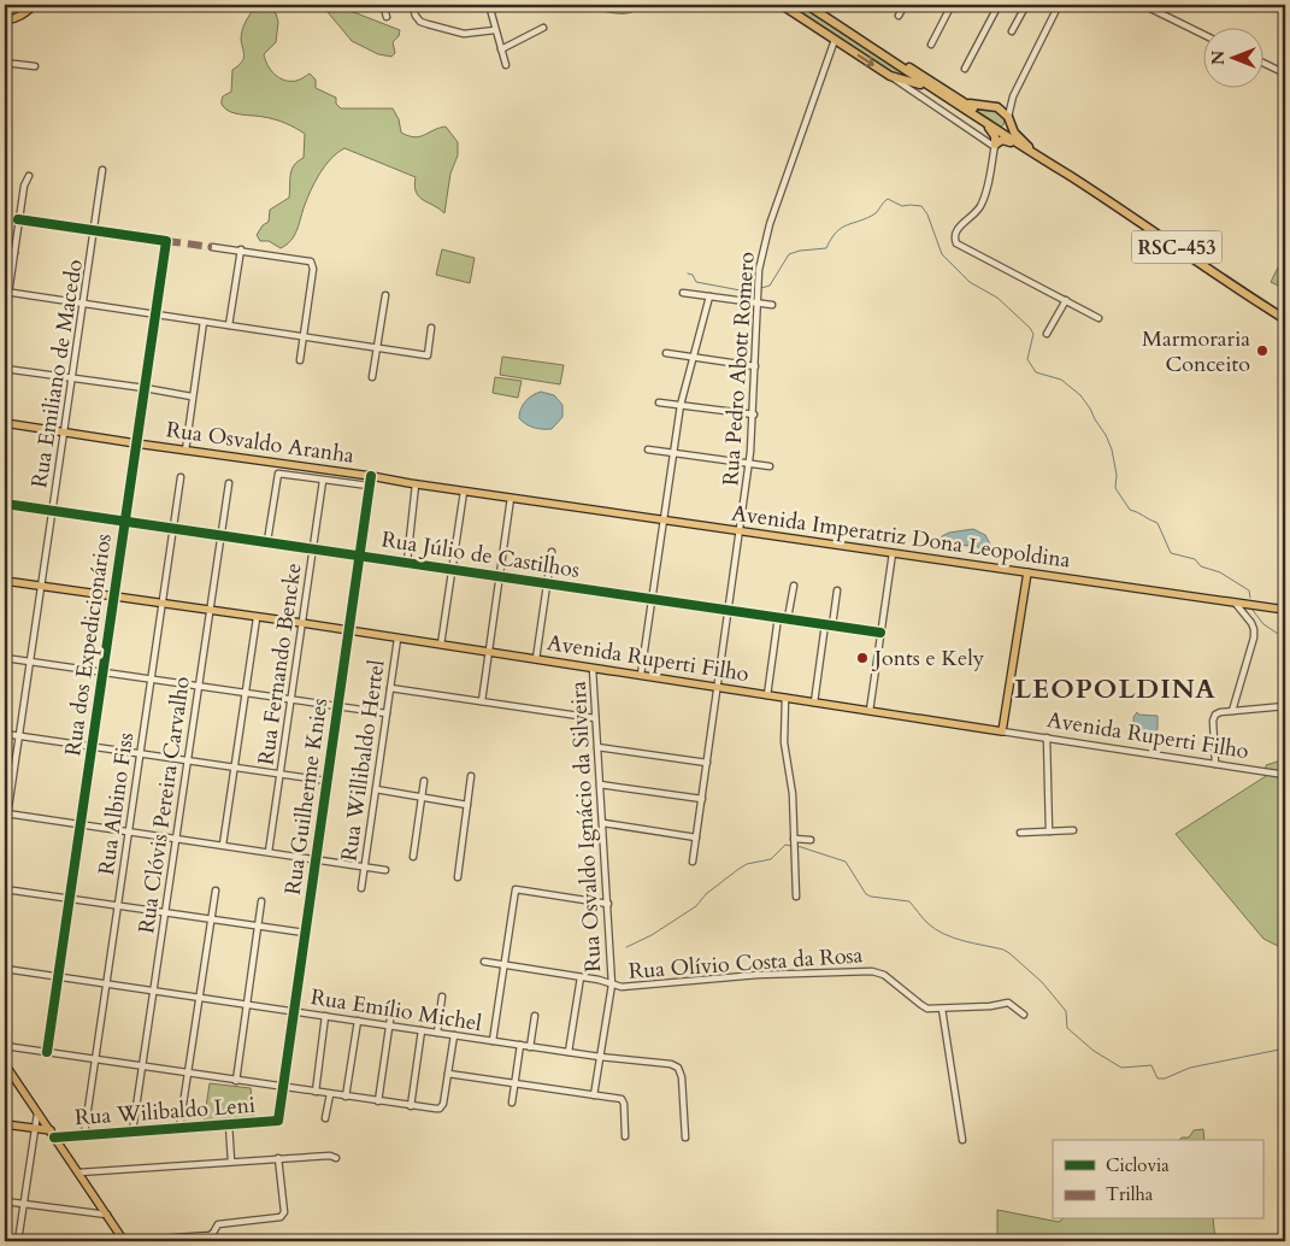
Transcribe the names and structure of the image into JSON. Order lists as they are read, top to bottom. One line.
{"streets":{"highway":["RSC-453"],"main road":["Rua Osvaldo Aranha","Avenida Imperatriz Dona Leopoldina","Avenida Ruperti Filho"],"street":["Rua Pedro Abott Romero","Rua Emiliano de Macedo","Rua Júlio de Castilhos","Rua dos Expedicionários","Rua Fernando Bencke","Rua Willibaldo Hertel","Rua Guilherme Knies","Rua Albino Fiss","Rua Clóvis Pereira Carvalho","Rua Osvaldo Ignácio da Silveira","Rua Olívio Costa da Rosa","Rua Emílio Michel","Rua Wilibaldo Leni"]},"crossings":[["Rua Pedro Abott Romero","Avenida Imperatriz Dona Leopoldina"],["Rua Pedro Abott Romero","Rua Júlio de Castilhos"],["Rua Pedro Abott Romero","Avenida Ruperti Filho"],["Rua Emiliano de Macedo","Rua Osvaldo Aranha"],["Rua Emiliano de Macedo","Rua Júlio de Castilhos"],["Rua Emiliano de Macedo","Rua dos Expedicionários"],["Rua Emiliano de Macedo","Avenida Ruperti Filho"],["Rua Osvaldo Aranha","Avenida Imperatriz Dona Leopoldina"],["Rua Osvaldo Aranha","Rua dos Expedicionários"],["Rua Osvaldo Aranha","Rua Guilherme Knies"],["Rua Júlio de Castilhos","Rua dos Expedicionários"],["Rua Júlio de Castilhos","Rua Fernando Bencke"],["Rua Júlio de Castilhos","Rua Guilherme Knies"],["Rua Júlio de Castilhos","Rua Albino Fiss"],["Rua Júlio de Castilhos","Rua Clóvis Pereira Carvalho"],["Rua dos Expedicionários","Avenida Ruperti Filho"],["Rua dos Expedicionários","Rua Emílio Michel"],["Avenida Ruperti Filho","Rua Fernando Bencke"],["Avenida Ruperti Filho","Rua Willibaldo Hertel"],["Avenida Ruperti Filho","Rua Guilherme Knies"],["Avenida Ruperti Filho","Rua Albino Fiss"],["Avenida Ruperti Filho","Rua Clóvis Pereira Carvalho"],["Avenida Ruperti Filho","Rua Osvaldo Ignácio da Silveira"],["Rua Guilherme Knies","Rua Emílio Michel"],["Rua Guilherme Knies","Rua Wilibaldo Leni"],["Rua Albino Fiss","Rua Emílio Michel"],["Rua Albino Fiss","Rua Wilibaldo Leni"],["Rua Clóvis Pereira Carvalho","Rua Emílio Michel"],["Rua Clóvis Pereira Carvalho","Rua Wilibaldo Leni"],["Rua Osvaldo Ignácio da Silveira","Rua Olívio Costa da Rosa"],["Rua Osvaldo Ignácio da Silveira","Rua Emílio Michel"]],"districts":["LEOPOLDINA"],"places":["Marmoraria Conceito","Jonts e Kely"],"legend":["Ciclovia","Trilha"],"north":"left"}
